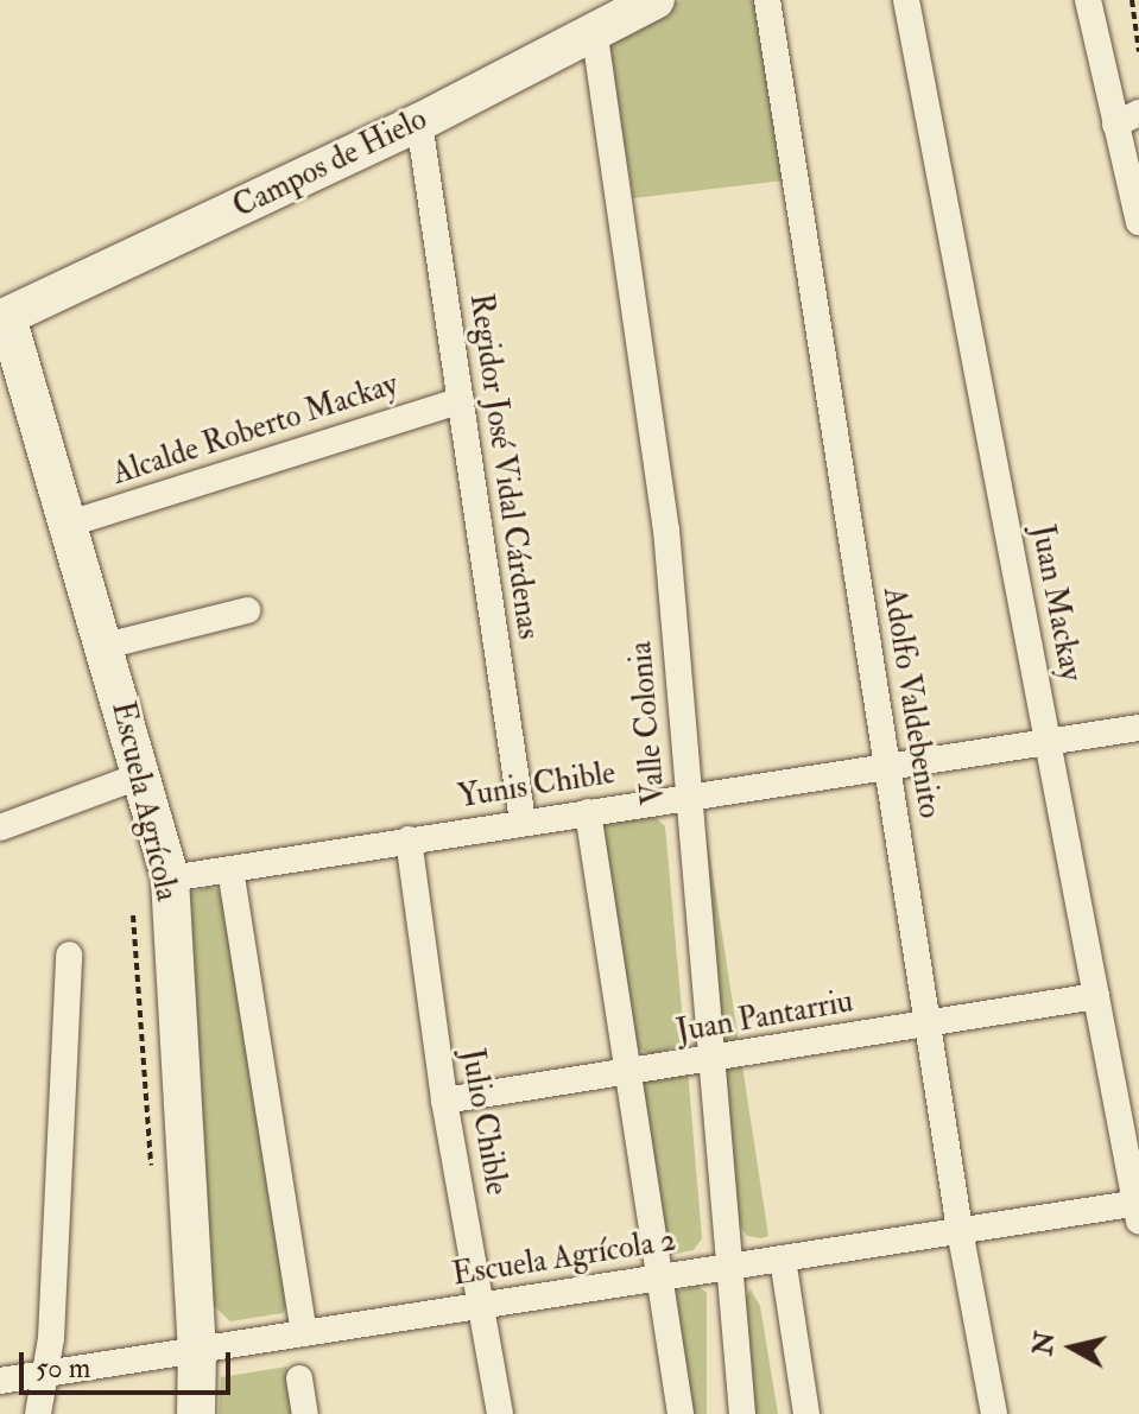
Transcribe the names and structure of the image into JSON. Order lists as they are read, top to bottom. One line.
{"streets":{"street":["Campos de Hielo","Alcalde Roberto Mackay","Regidor José Vidal Cárdenas","Juan Mackay","Adolfo Valdebenito","Valle Colonia","Yunis Chible","Escuela Agrícola","Juan Pantarriu","Julio Chible","Escuela Agrícola 2"]},"crossings":[["Campos de Hielo","Regidor José Vidal Cárdenas"],["Campos de Hielo","Valle Colonia"],["Campos de Hielo","Escuela Agrícola"],["Alcalde Roberto Mackay","Regidor José Vidal Cárdenas"],["Alcalde Roberto Mackay","Escuela Agrícola"],["Regidor José Vidal Cárdenas","Yunis Chible"],["Juan Mackay","Yunis Chible"],["Juan Mackay","Juan Pantarriu"],["Juan Mackay","Escuela Agrícola 2"],["Adolfo Valdebenito","Yunis Chible"],["Adolfo Valdebenito","Juan Pantarriu"],["Adolfo Valdebenito","Escuela Agrícola 2"],["Valle Colonia","Yunis Chible"],["Valle Colonia","Juan Pantarriu"],["Valle Colonia","Escuela Agrícola 2"],["Yunis Chible","Escuela Agrícola"],["Yunis Chible","Julio Chible"],["Escuela Agrícola","Escuela Agrícola 2"],["Juan Pantarriu","Julio Chible"],["Julio Chible","Escuela Agrícola 2"]],"scale_bar":"50 m","north":"left"}
